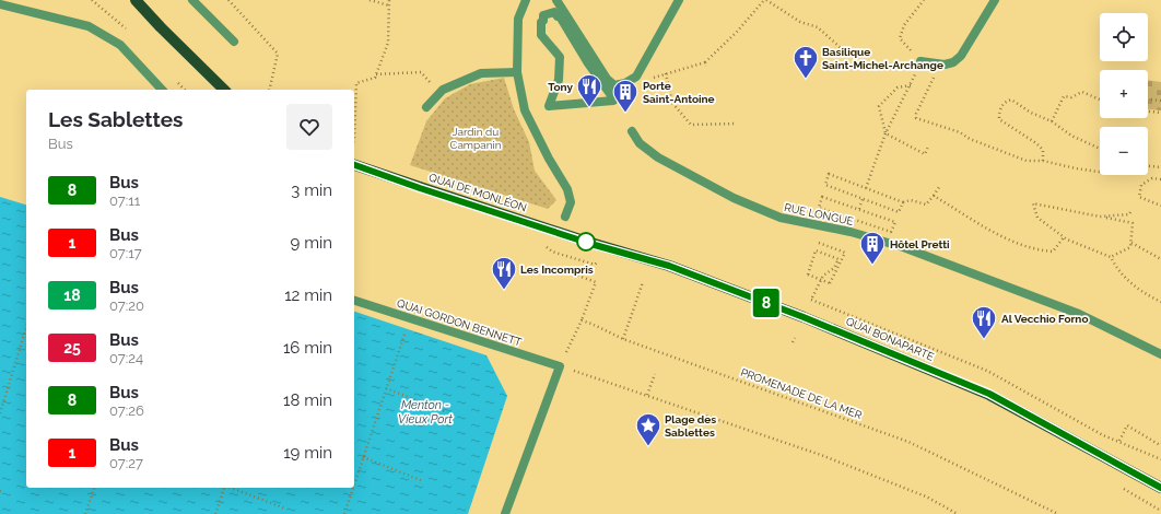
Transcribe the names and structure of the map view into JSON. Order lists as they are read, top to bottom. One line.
{"streets":{"main road":["QUAI DE MONLÉON","QUAI BONAPARTE"],"street":["RUE LONGUE","QUAI GORDON BENNETT"],"path":["PROMENADE DE LA MER"]},"crossings":[["QUAI DE MONLÉON","QUAI BONAPARTE"]],"water":["Menton - Vieux Port"],"parks":["Jardin du Campanin"],"places":{"church":["Basilique Saint-Michel-Archange"],"restaurant":["Tony","Les Incompris","Al Vecchio Forno"],"building":["Porte Saint-Antoine","Hôtel Pretti"],"place":["Plage des Sablettes"]},"lines":["bus line 8"],"page":{"on_map":"8","map_buttons":["+","−"],"heading":["Les Sablettes","Bus"],"list":[{"mark":"8","name":"Bus","note":"07:11","value":"3 min"},{"mark":"1","name":"Bus","note":"07:17","value":"9 min"},{"mark":"18","name":"Bus","note":"07:20","value":"12 min"},{"mark":"25","name":"Bus","note":"07:24","value":"16 min"},{"mark":"8","name":"Bus","note":"07:26","value":"18 min"},{"mark":"1","name":"Bus","note":"07:27","value":"19 min"}]}}
